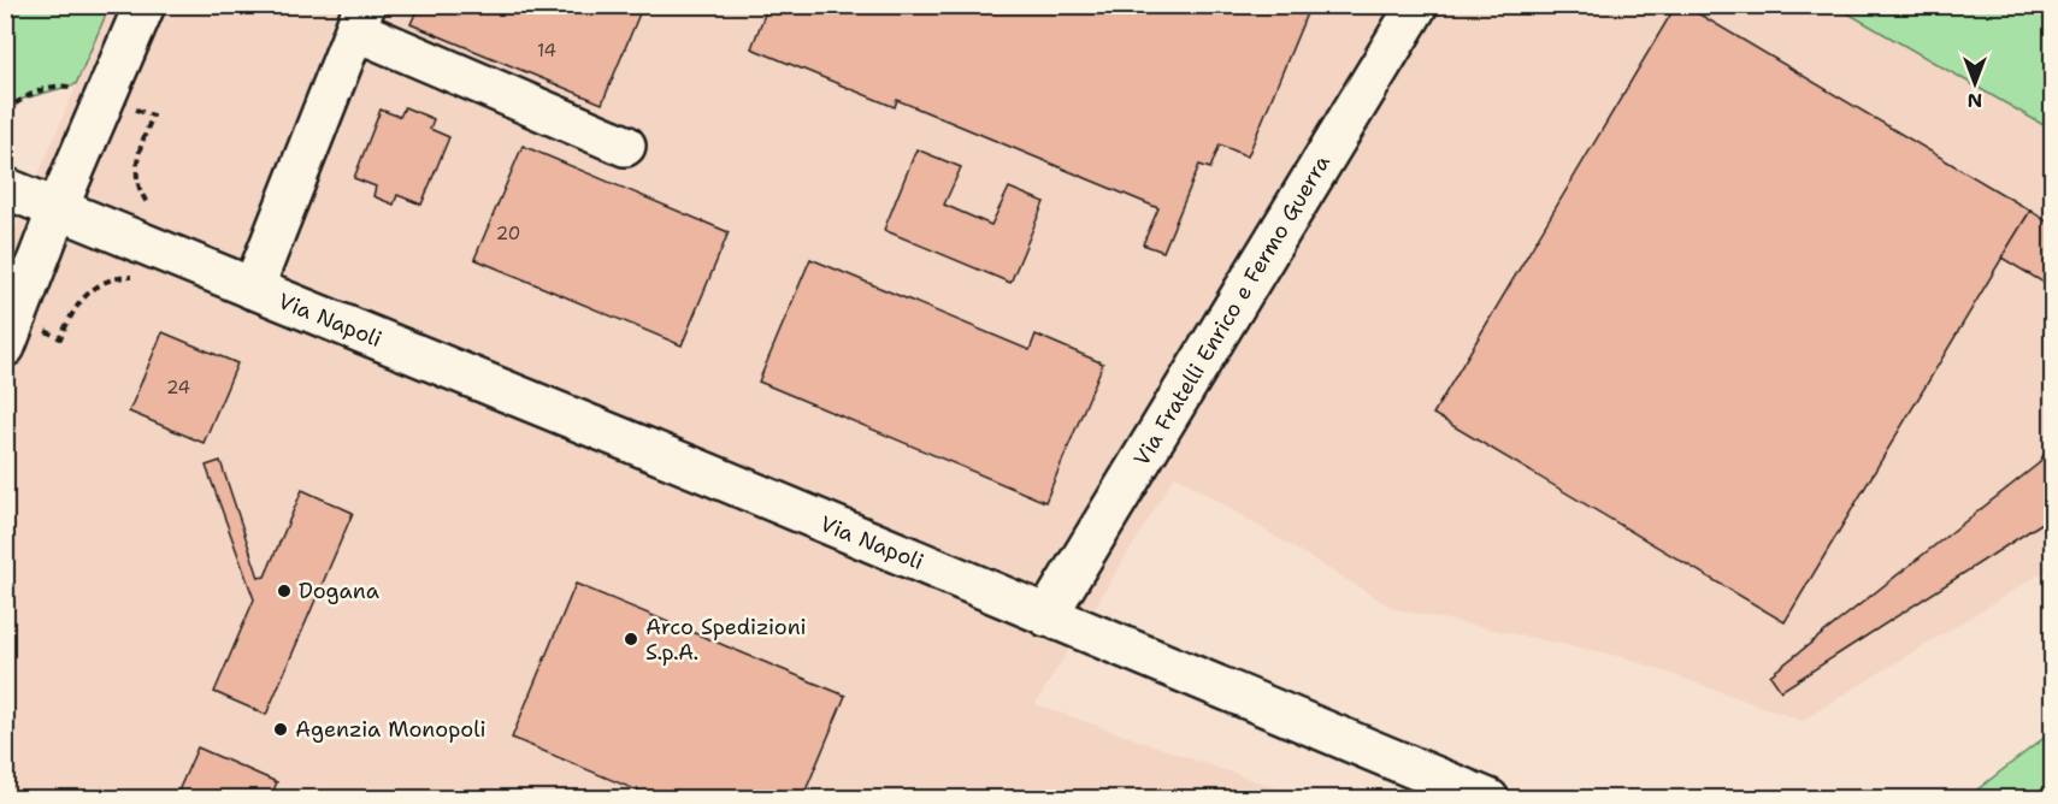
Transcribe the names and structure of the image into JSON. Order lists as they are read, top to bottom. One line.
{"streets":{"street":["Via Fratelli Enrico e Fermo Guerra","Via Napoli"]},"crossings":[["Via Fratelli Enrico e Fermo Guerra","Via Napoli"]],"places":["Dogana","Arco Spedizioni S.p.A.","Agenzia Monopoli"],"house_numbers":["14","20","24"],"north":"bottom"}
